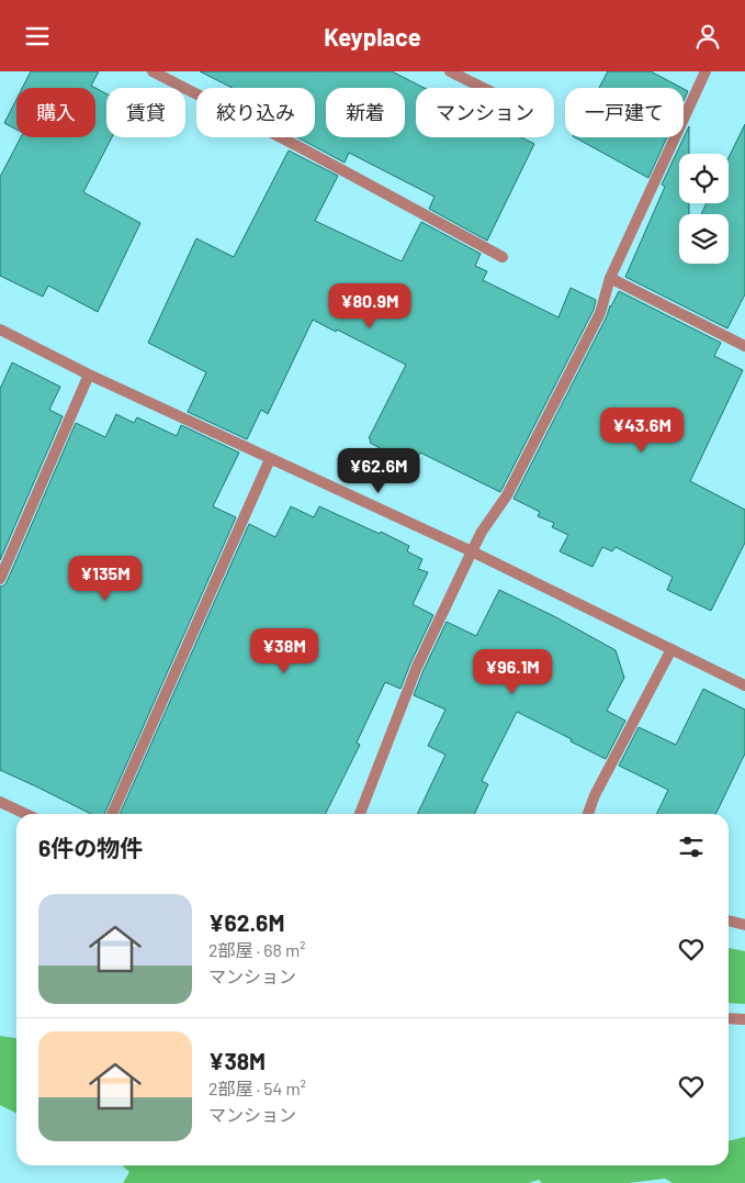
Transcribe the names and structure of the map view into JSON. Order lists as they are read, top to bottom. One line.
{"page":{"header":"Keyplace","chip":["購入","賃貸","絞り込み","新着","マンション","一戸建て"],"price":["¥80.9M","¥43.6M","¥62.6M","¥135M","¥38M","¥96.1M"],"heading":"6件の物件","list":[{"name":"¥62.6M","note":"2部屋 · 68 m² · マンション"},{"name":"¥38M","note":"2部屋 · 54 m² · マンション"}]}}
